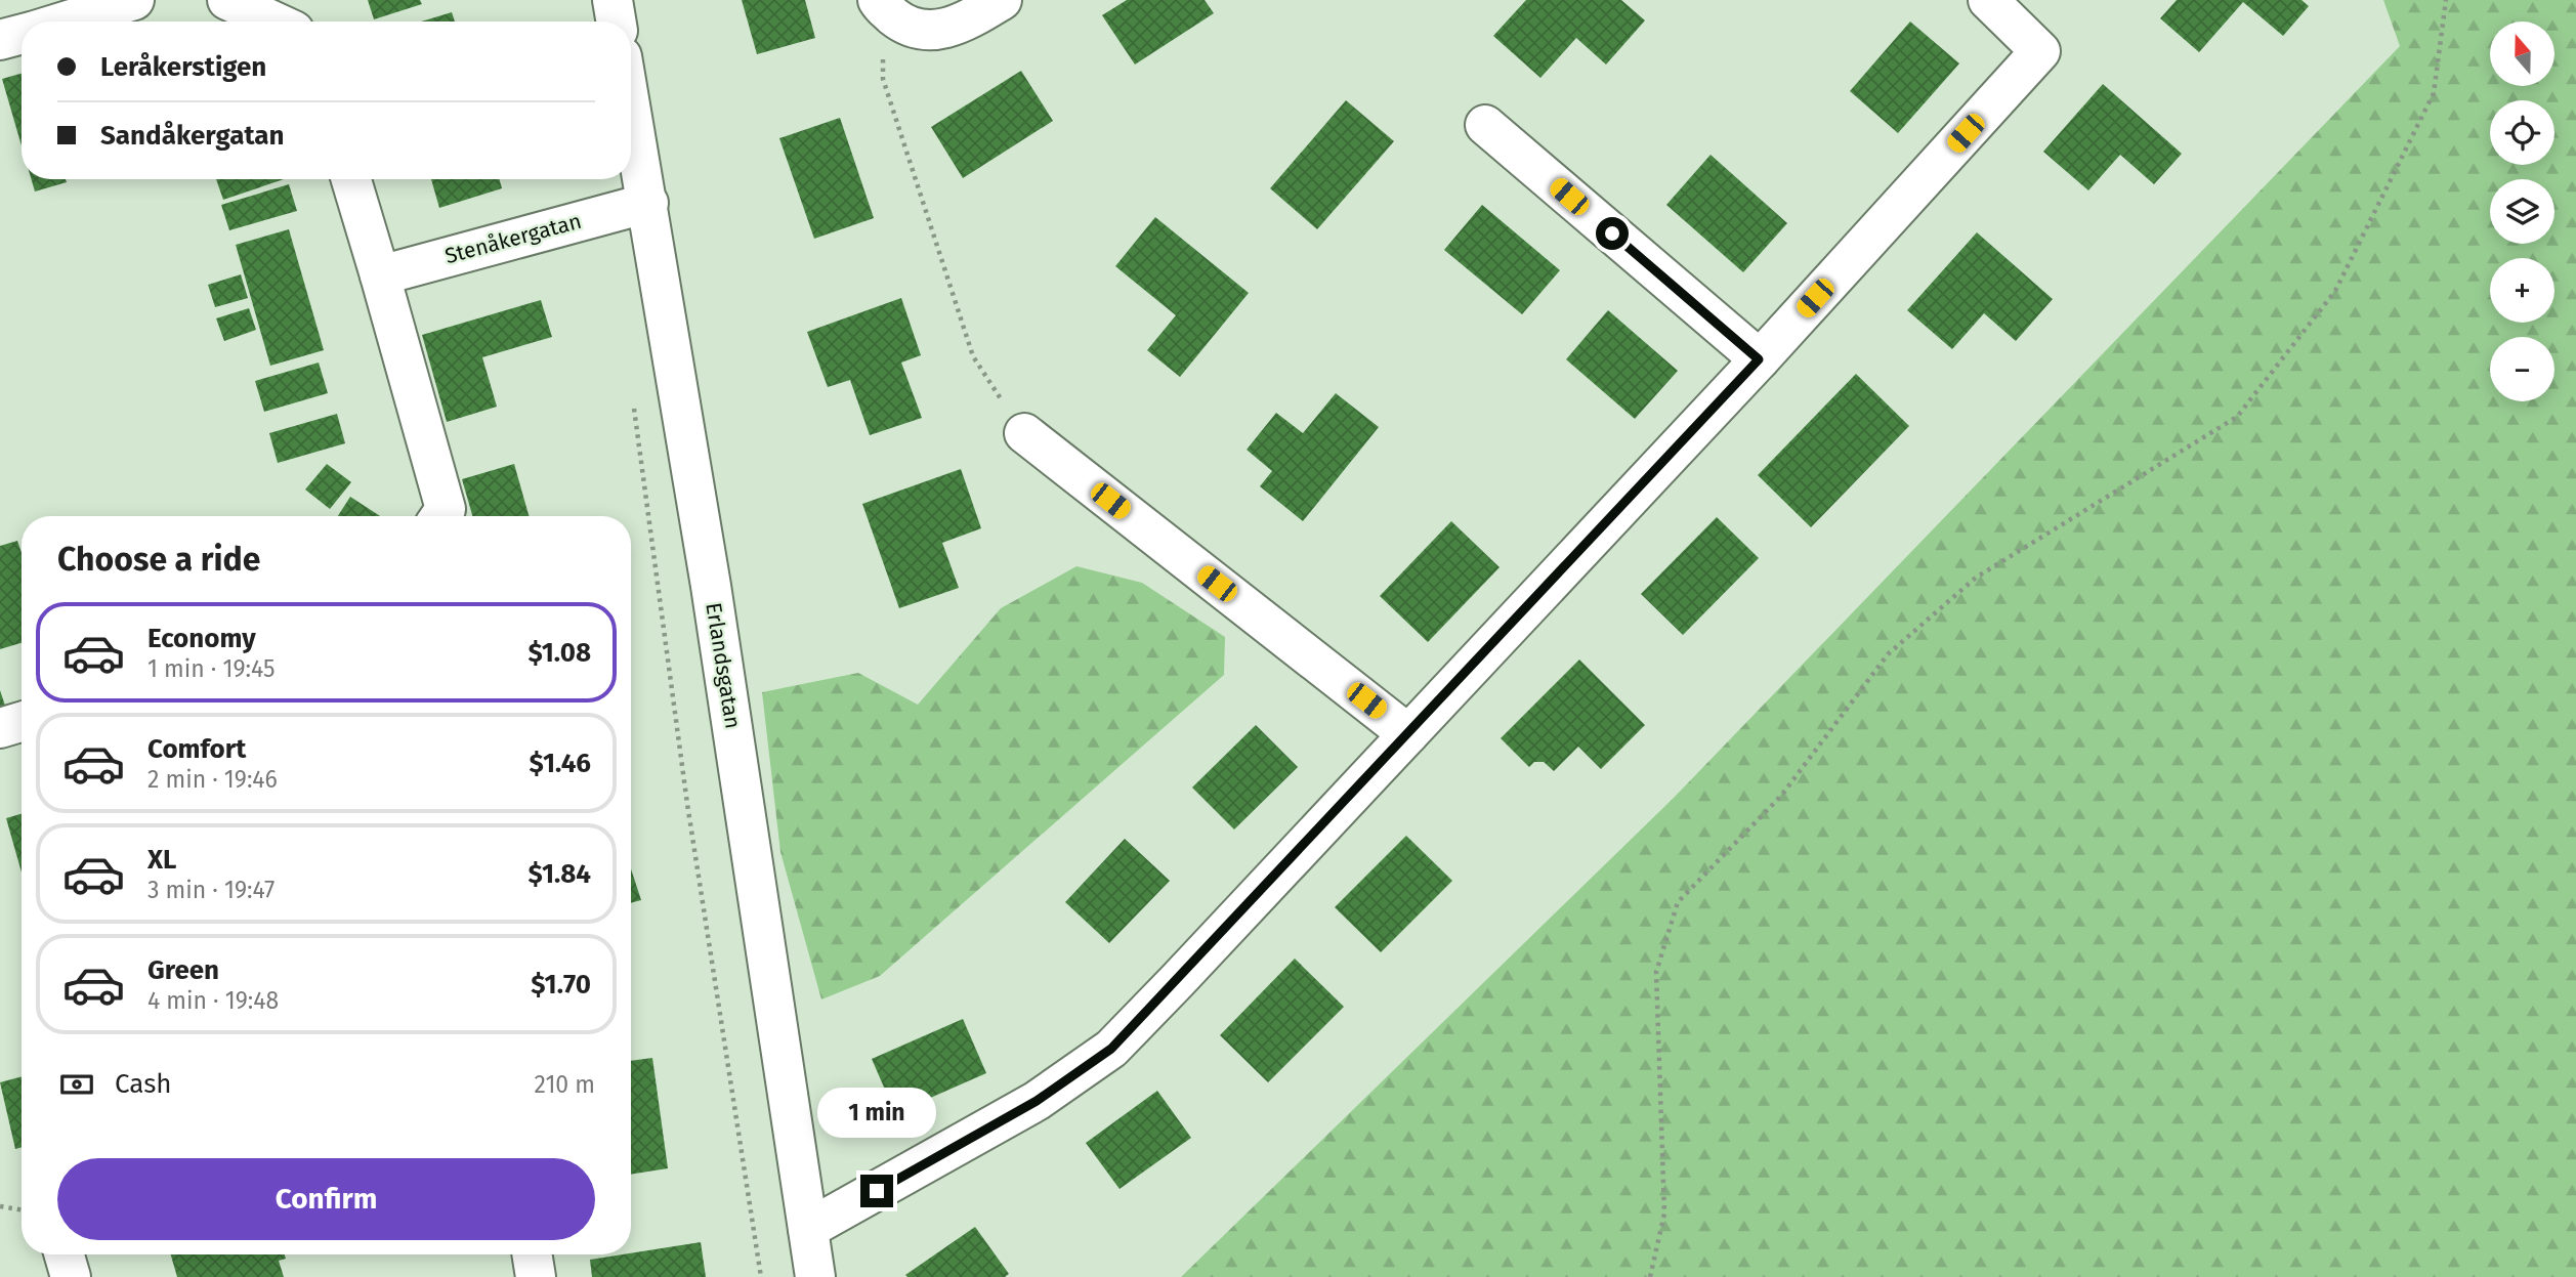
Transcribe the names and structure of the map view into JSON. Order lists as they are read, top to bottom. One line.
{"streets":{"street":["Stenåkergatan","Erlandsgatan"]},"crossings":[["Stenåkergatan","Erlandsgatan"]],"north":"top","page":{"map_buttons":["+","−"],"banner":["Leråkerstigen","Sandåkergatan"],"heading":"Choose a ride","list":[{"name":"Economy","note":"1 min · 19:45","value":"$1.08"},{"name":"Comfort","note":"2 min · 19:46","value":"$1.46"},{"name":"XL","note":"3 min · 19:47","value":"$1.84"},{"name":"Green","note":"4 min · 19:48","value":"$1.70"}],"pay":["Cash","210 m"],"bubble":"1 min","buttons":"Confirm"}}
